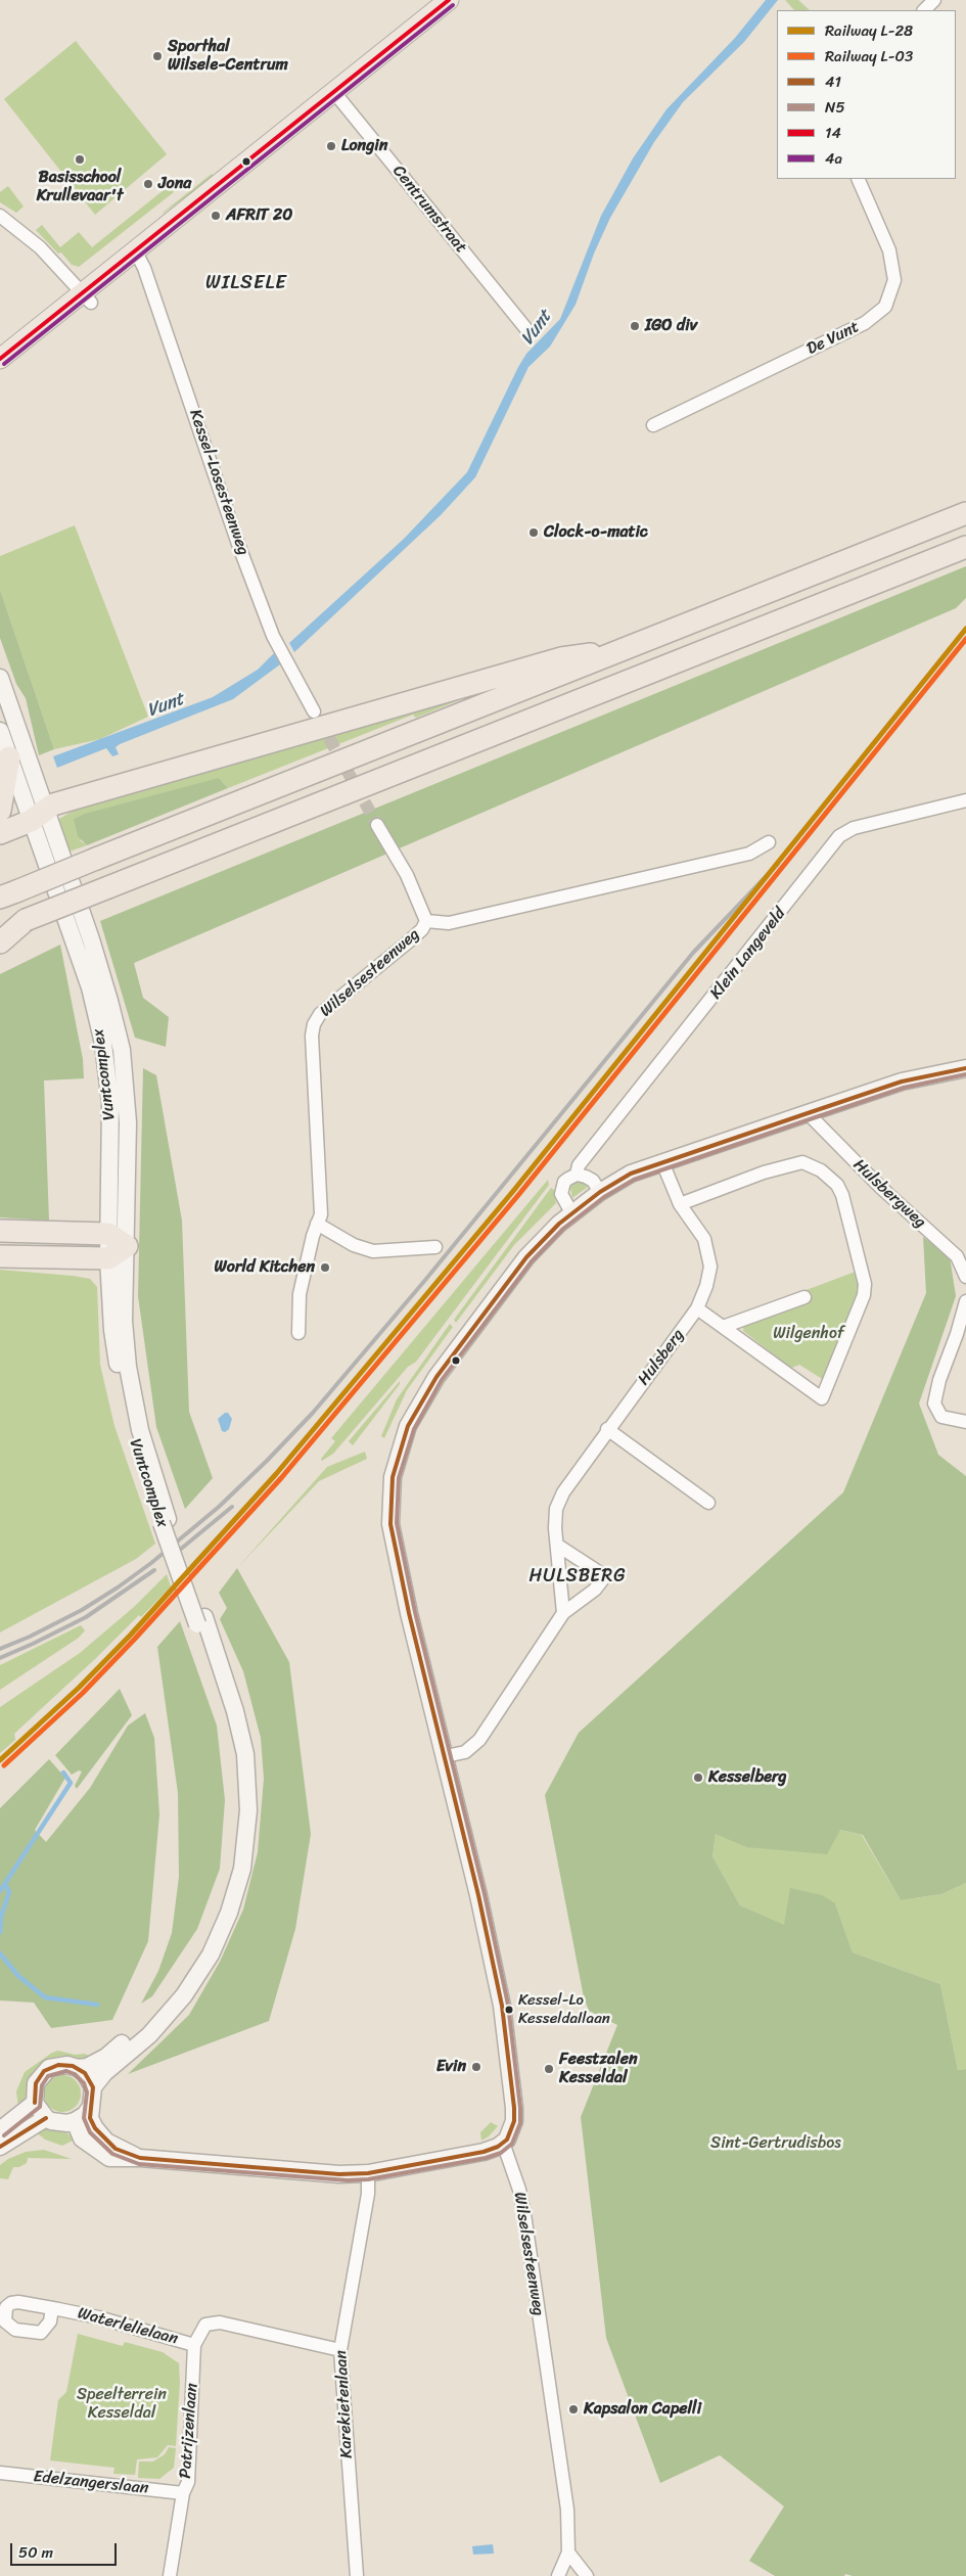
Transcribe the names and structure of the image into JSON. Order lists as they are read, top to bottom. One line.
{"streets":{"street":["Centrumstraat","De Vunt","Kessel-Losesteenweg","Klein Langeveld","Wilselsesteenweg","Vuntcomplex","Hulsbergweg","Hulsberg","Waterlelielaan","Karekietenlaan","Patrijzenlaan","Edelzangerslaan"]},"crossings":[["Waterlelielaan","Karekietenlaan"],["Waterlelielaan","Patrijzenlaan"],["Patrijzenlaan","Edelzangerslaan"]],"districts":["WILSELE","HULSBERG"],"water":["Vunt"],"parks":["Wilgenhof","Sint-Gertrudisbos","Speelterrein Kesseldal"],"places":["Sporthal Wilsele-Centrum","Longin","Basisschool Krullevaar't","Jona","AFRIT 20","IGO div","Clock-o-matic","World Kitchen","Kesselberg","Kessel-Lo Kesseldallaan","Evin","Feestzalen Kesseldal","Kapsalon Capelli"],"lines":["transit line 14","transit line 4a","rail line L-28","rail line L-03","transit line 41","transit line N5"],"legend":["Railway L-28","Railway L-03","41","N5","14","4a"],"scale_bar":"50 m"}
